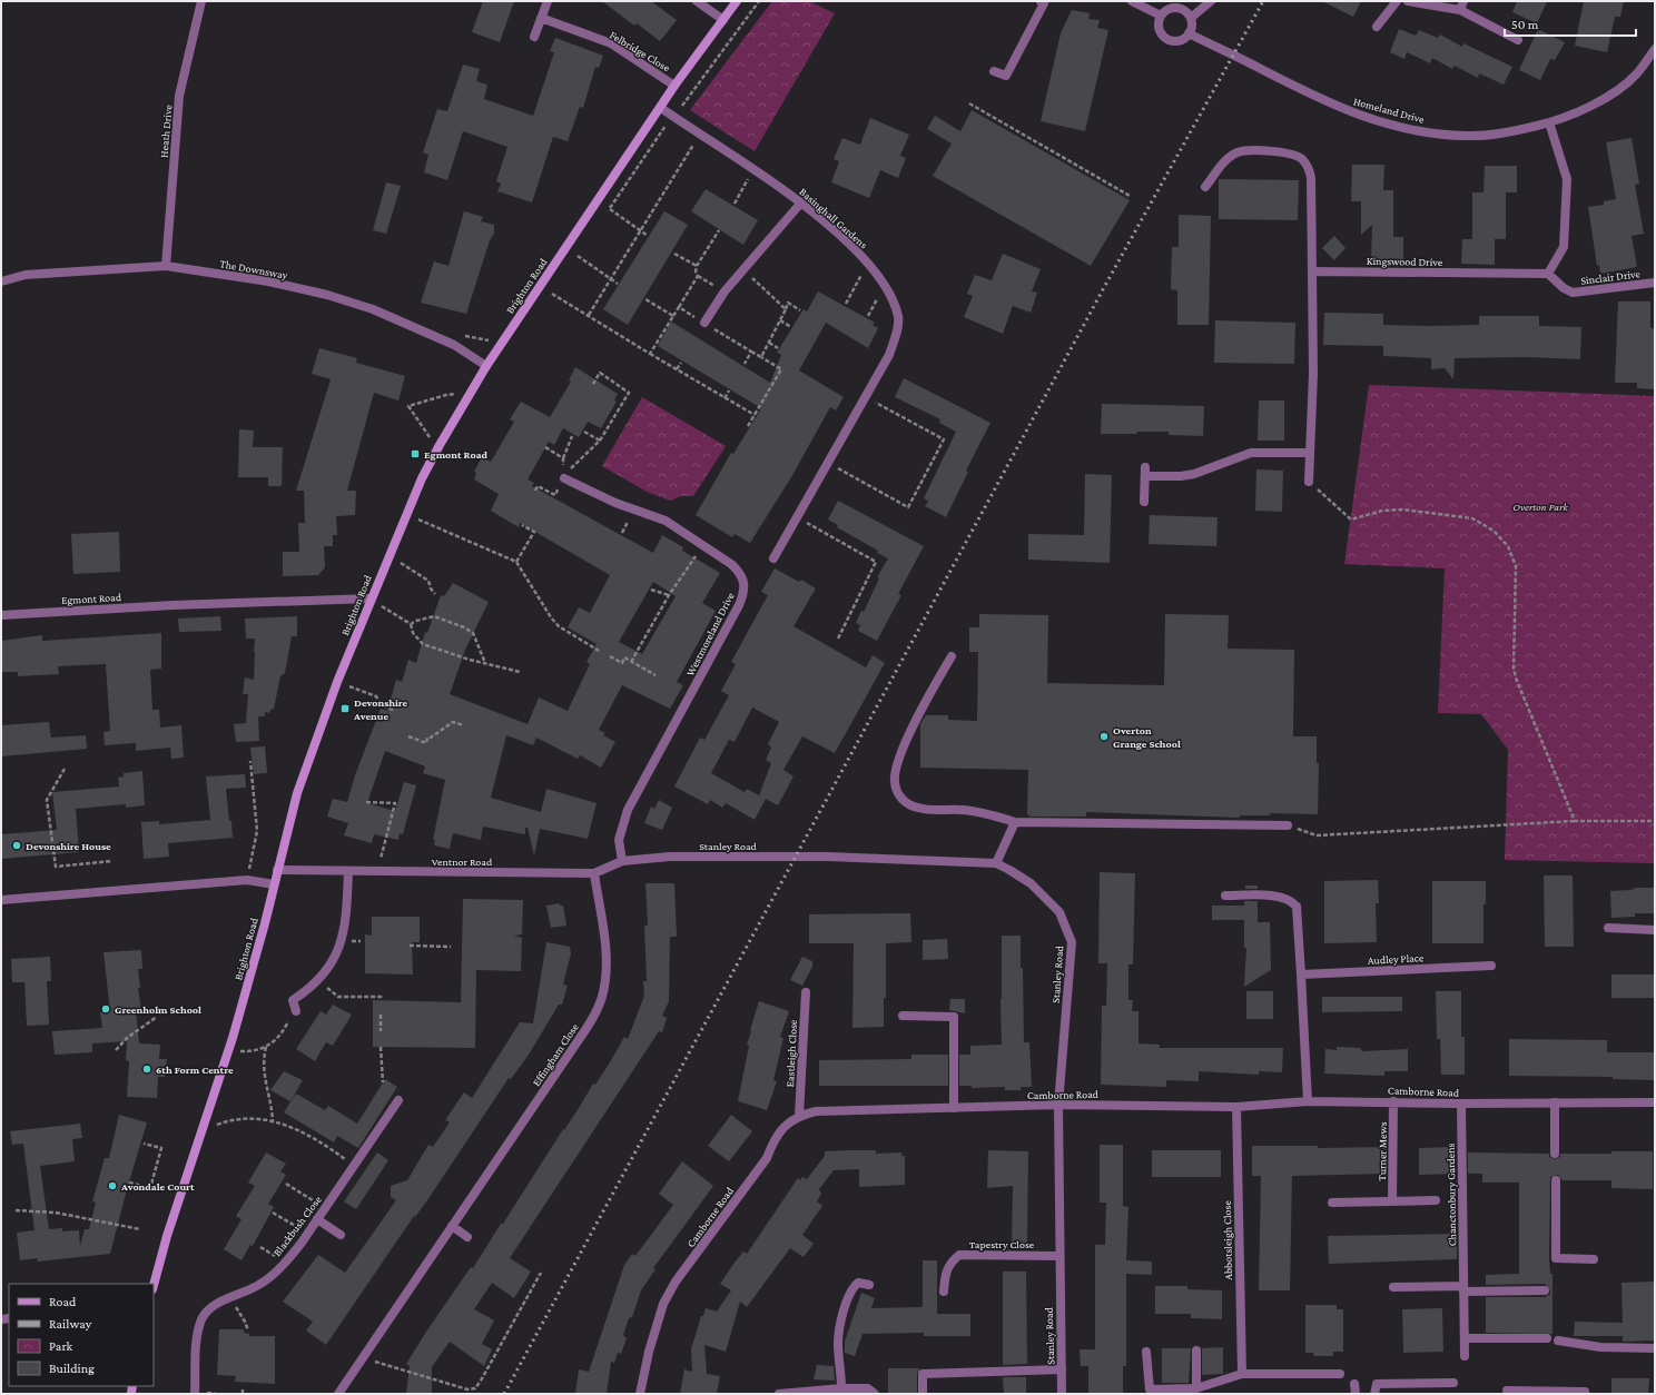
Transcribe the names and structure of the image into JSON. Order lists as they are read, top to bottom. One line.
{"streets":{"main road":["Brighton Road"],"street":["Felbridge Close","Homeland Drive","Heath Drive","Basinghall Gardens","Kingswood Drive","The Downsway","Sinclair Drive","Egmont Road","Westmoreland Drive","Stanley Road","Ventnor Road","Audley Place","Eastleigh Close","Effingham Close","Camborne Road","Turner Mews","Chanctonbury Gardens","Blackbush Close","Abbotsleigh Close","Tapestry Close"]},"crossings":[["Felbridge Close","Brighton Road"],["Heath Drive","The Downsway"],["Basinghall Gardens","Brighton Road"],["Kingswood Drive","Sinclair Drive"],["The Downsway","Brighton Road"],["Brighton Road","Egmont Road"],["Brighton Road","Ventnor Road"],["Westmoreland Drive","Ventnor Road"],["Stanley Road","Ventnor Road"],["Stanley Road","Camborne Road"],["Stanley Road","Tapestry Close"],["Ventnor Road","Effingham Close"],["Eastleigh Close","Camborne Road"],["Camborne Road","Turner Mews"],["Camborne Road","Chanctonbury Gardens"],["Camborne Road","Abbotsleigh Close"]],"parks":["Overton Park"],"places":{"transit":["Egmont Road","Devonshire Avenue"],"other":["Overton Grange School","Devonshire House","Greenholm School","6th Form Centre","Avondale Court"]},"legend":["Road","Railway","Park","Building"],"scale_bar":"50 m"}
